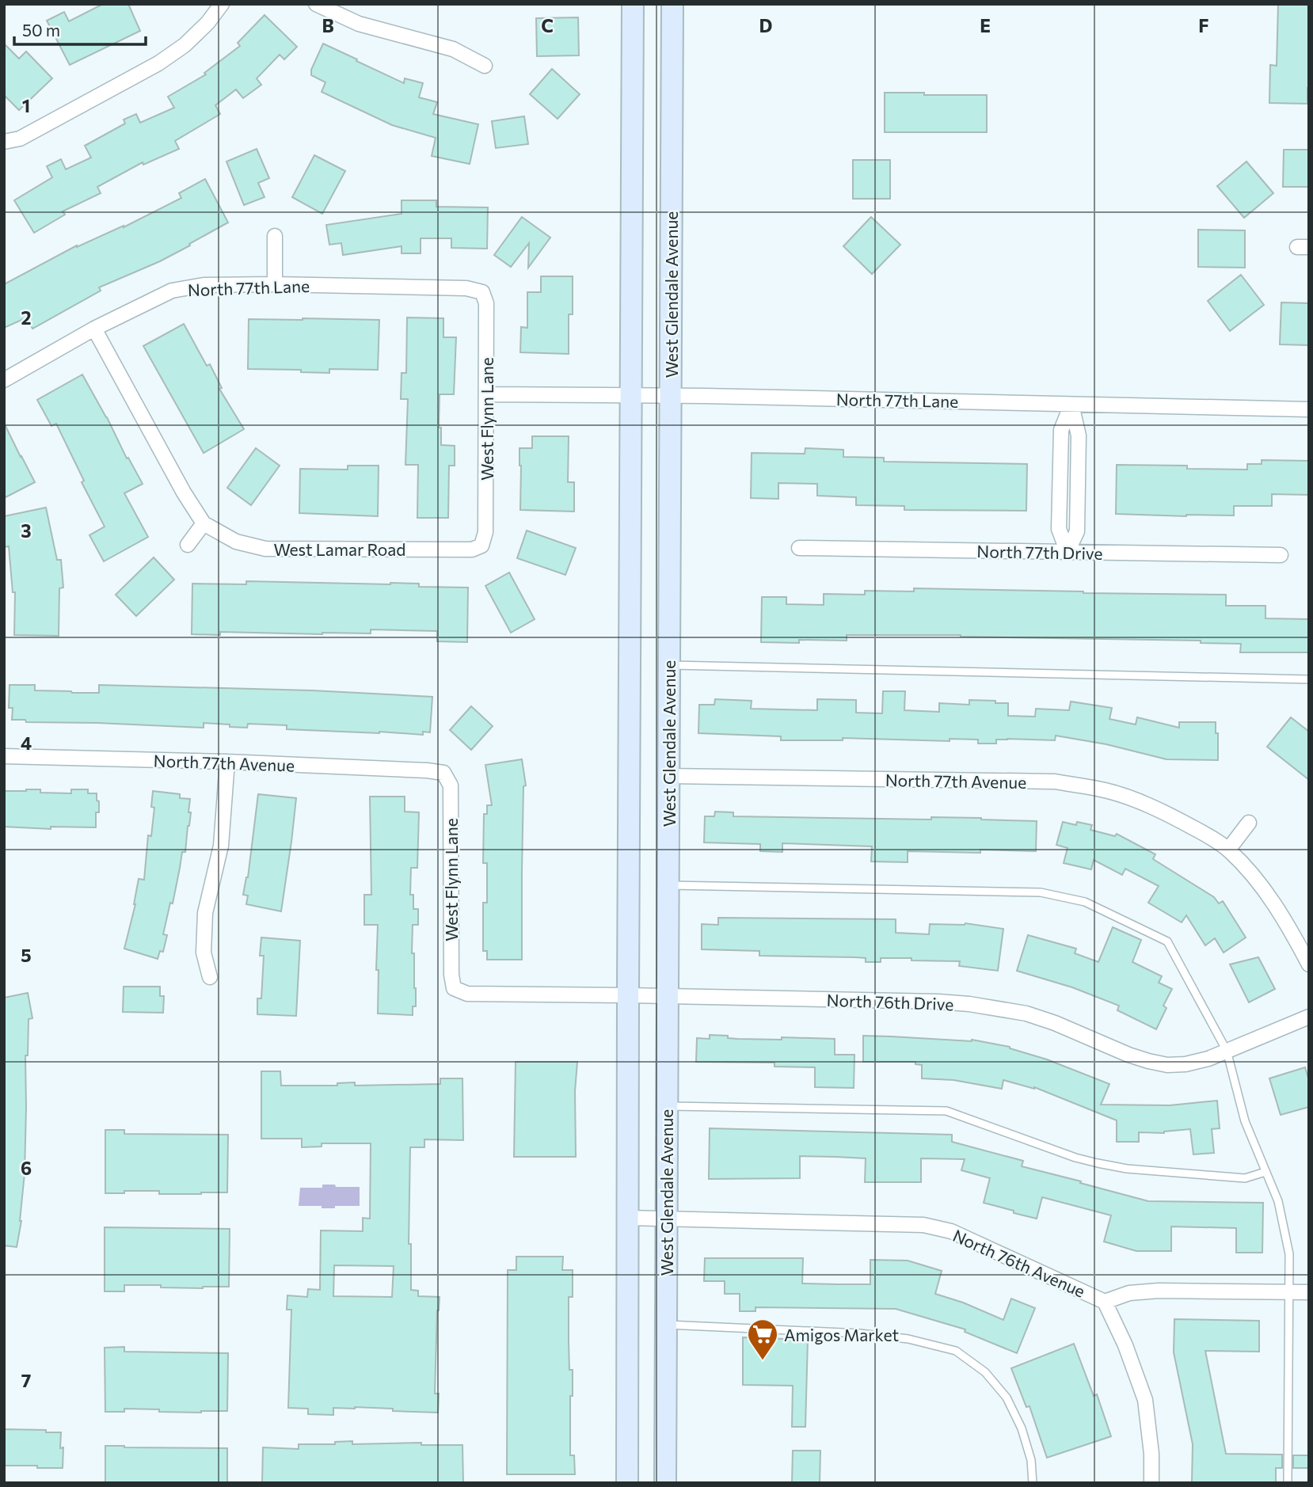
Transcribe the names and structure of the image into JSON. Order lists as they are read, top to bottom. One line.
{"streets":{"main road":["West Glendale Avenue"],"street":["North 77th Lane","West Flynn Lane","West Lamar Road","North 77th Drive","North 77th Avenue","North 76th Drive","North 76th Avenue"]},"crossings":[["North 77th Lane","West Glendale Avenue"],["North 77th Lane","West Flynn Lane"],["North 77th Lane","West Lamar Road"],["West Glendale Avenue","North 77th Avenue"],["West Glendale Avenue","North 76th Drive"],["West Glendale Avenue","North 76th Avenue"],["West Flynn Lane","West Lamar Road"],["West Flynn Lane","North 77th Avenue"],["West Flynn Lane","North 76th Drive"]],"places":{"supermarket":["Amigos Market"]},"scale_bar":"50 m","grid":{"columns":["B","C","D","E","F"],"rows":["1","2","3","4","5","6","7"]}}
